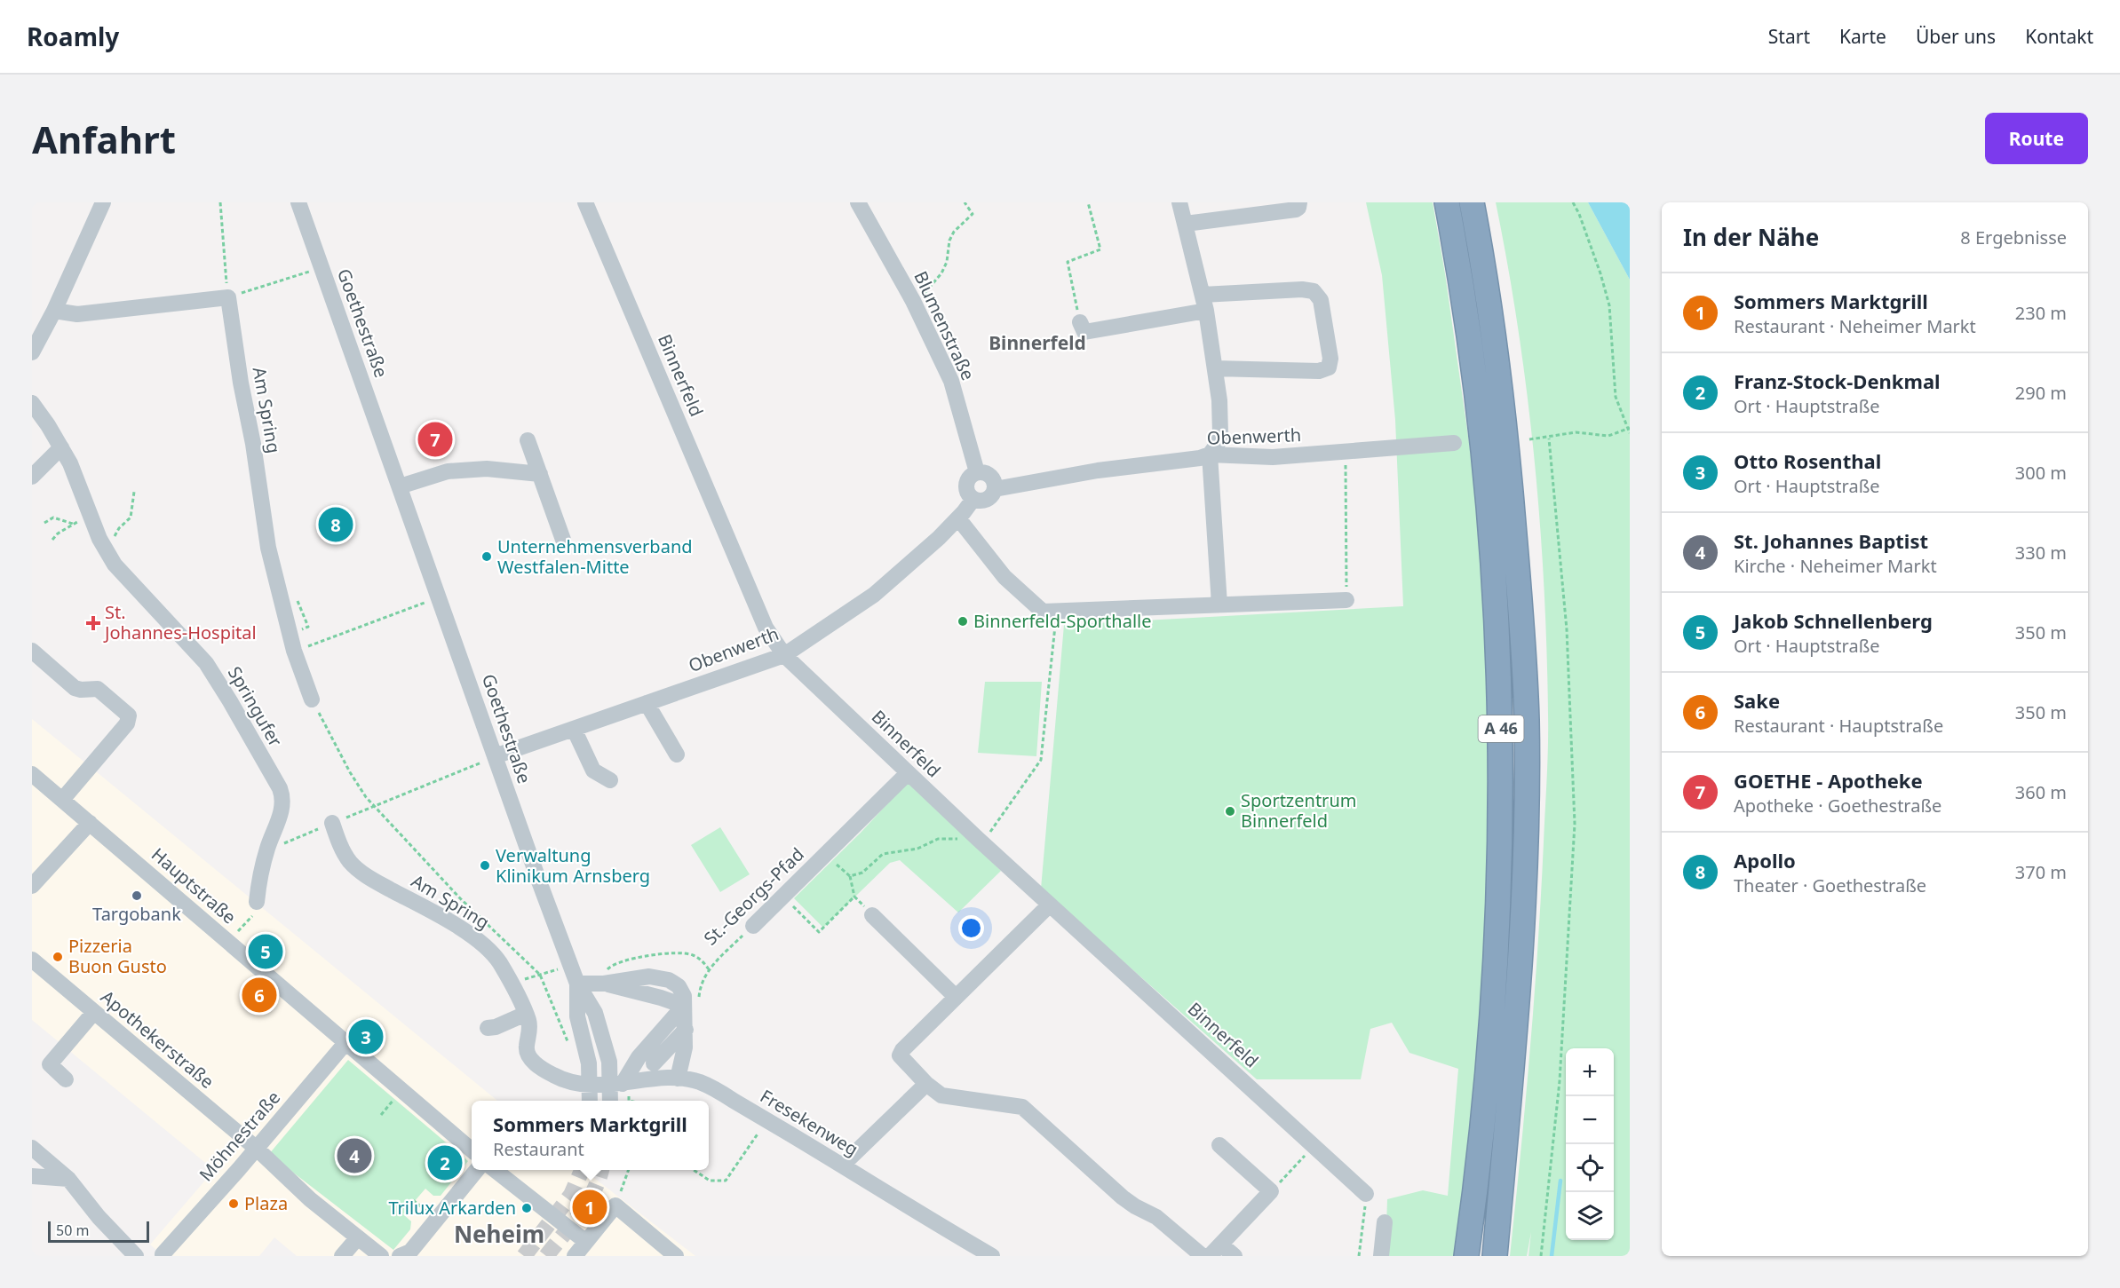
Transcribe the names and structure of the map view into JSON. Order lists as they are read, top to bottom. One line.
{"streets":{"highway":["A 46"],"street":["Goethestraße","Blumenstraße","Binnerfeld","Am Spring","Obenwerth","Springufer","Hauptstraße","St.-Georgs-Pfad","Apothekerstraße","Fresekenweg","Möhnestraße"]},"crossings":[["Goethestraße","Am Spring"],["Goethestraße","Obenwerth"],["Goethestraße","Fresekenweg"],["Blumenstraße","Obenwerth"],["Binnerfeld","Obenwerth"],["Binnerfeld","St.-Georgs-Pfad"],["Am Spring","Fresekenweg"],["Hauptstraße","Möhnestraße"],["Apothekerstraße","Möhnestraße"]],"districts":["Binnerfeld","Neheim"],"places":{"other":["Unternehmensverband Westfalen-Mitte","Binnerfeld-Sporthalle","Sportzentrum Binnerfeld","Verwaltung Klinikum Arnsberg","Targobank","Pizzeria Buon Gusto","Plaza","Trilux Arkarden"],"health":["St. Johannes-Hospital"]},"scale_bar":"50 m","page":{"header":"Roamly","nav":["Start","Karte","Über uns","Kontakt"],"buttons":"Route","title":"Anfahrt","heading":["In der Nähe","8 Ergebnisse"],"list":[{"mark":"1","name":"Sommers Marktgrill","note":"Restaurant · Neheimer Markt","value":"230 m"},{"mark":"2","name":"Franz-Stock-Denkmal","note":"Ort · Hauptstraße","value":"290 m"},{"mark":"3","name":"Otto Rosenthal","note":"Ort · Hauptstraße","value":"300 m"},{"mark":"4","name":"St. Johannes Baptist","note":"Kirche · Neheimer Markt","value":"330 m"},{"mark":"5","name":"Jakob Schnellenberg","note":"Ort · Hauptstraße","value":"350 m"},{"mark":"6","name":"Sake","note":"Restaurant · Hauptstraße","value":"350 m"},{"mark":"7","name":"GOETHE - Apotheke","note":"Apotheke · Goethestraße","value":"360 m"},{"mark":"8","name":"Apollo","note":"Theater · Goethestraße","value":"370 m"}],"pins":["7","8","5","6","3","4","2","1"],"map_buttons":["+","−"],"popup":["Sommers Marktgrill","Restaurant"],"scale":"50 m"}}
